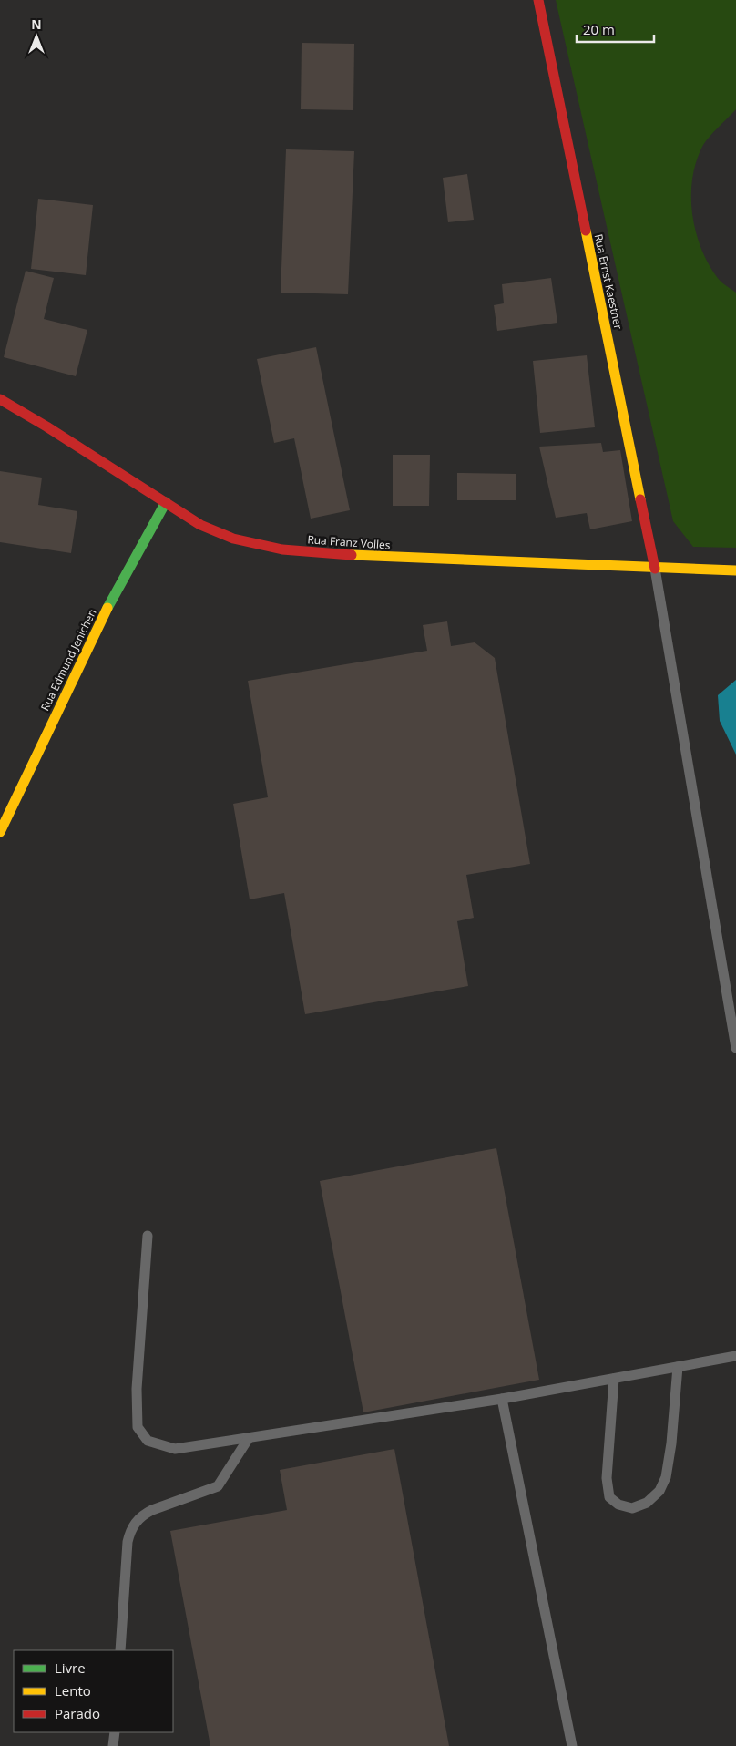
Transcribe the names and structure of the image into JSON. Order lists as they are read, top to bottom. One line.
{"streets":{"street":["Rua Ernst Kaestner","Rua Franz Volles","Rua Edmund Jenichen"]},"crossings":[["Rua Ernst Kaestner","Rua Franz Volles"],["Rua Franz Volles","Rua Edmund Jenichen"]],"legend":["Livre","Lento","Parado"],"scale_bar":"20 m","north":"top"}
